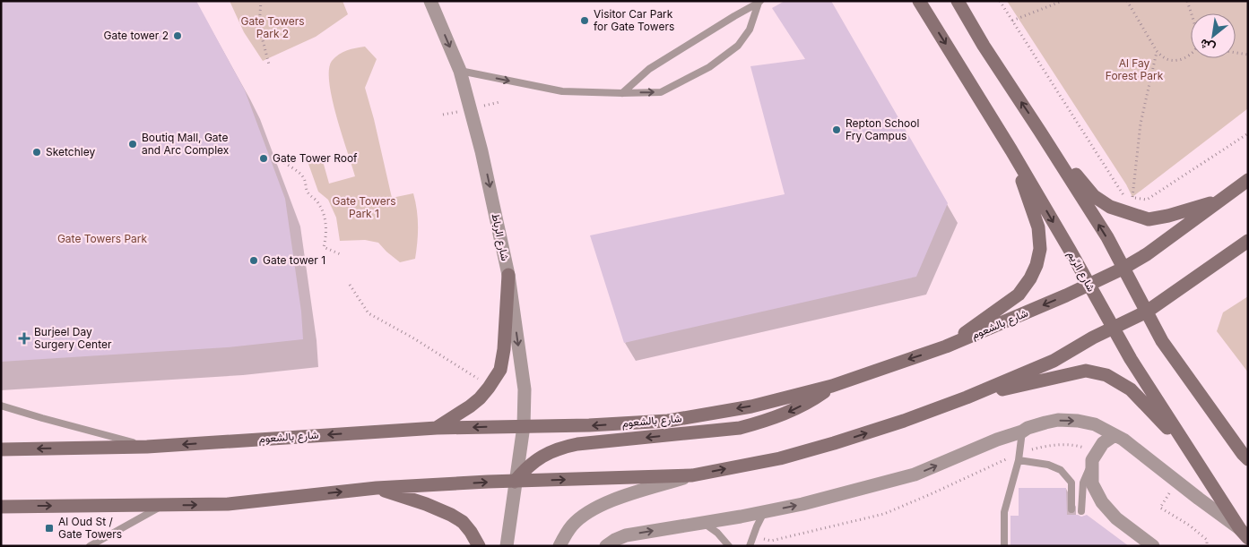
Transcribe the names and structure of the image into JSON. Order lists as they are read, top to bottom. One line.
{"streets":{"main road":["شارع الرِّيم","شارع بالشعوم"],"street":["شارع الرباط"]},"crossings":[["شارع الرباط","شارع بالشعوم"],["شارع الرِّيم","شارع بالشعوم"]],"one_way":["شارع الرباط"],"parks":["Gate Towers Park 2","Al Fay Forest Park","Gate Towers Park 1","Gate Towers Park"],"places":{"other":["Visitor Car Park for Gate Towers","Gate tower 2","Repton School Fry Campus","Boutiq Mall, Gate and Arc Complex","Sketchley","Gate Tower Roof","Gate tower 1"],"health":["Burjeel Day Surgery Center"],"transit":["Al Oud St / Gate Towers"]},"north":"bottom left"}
